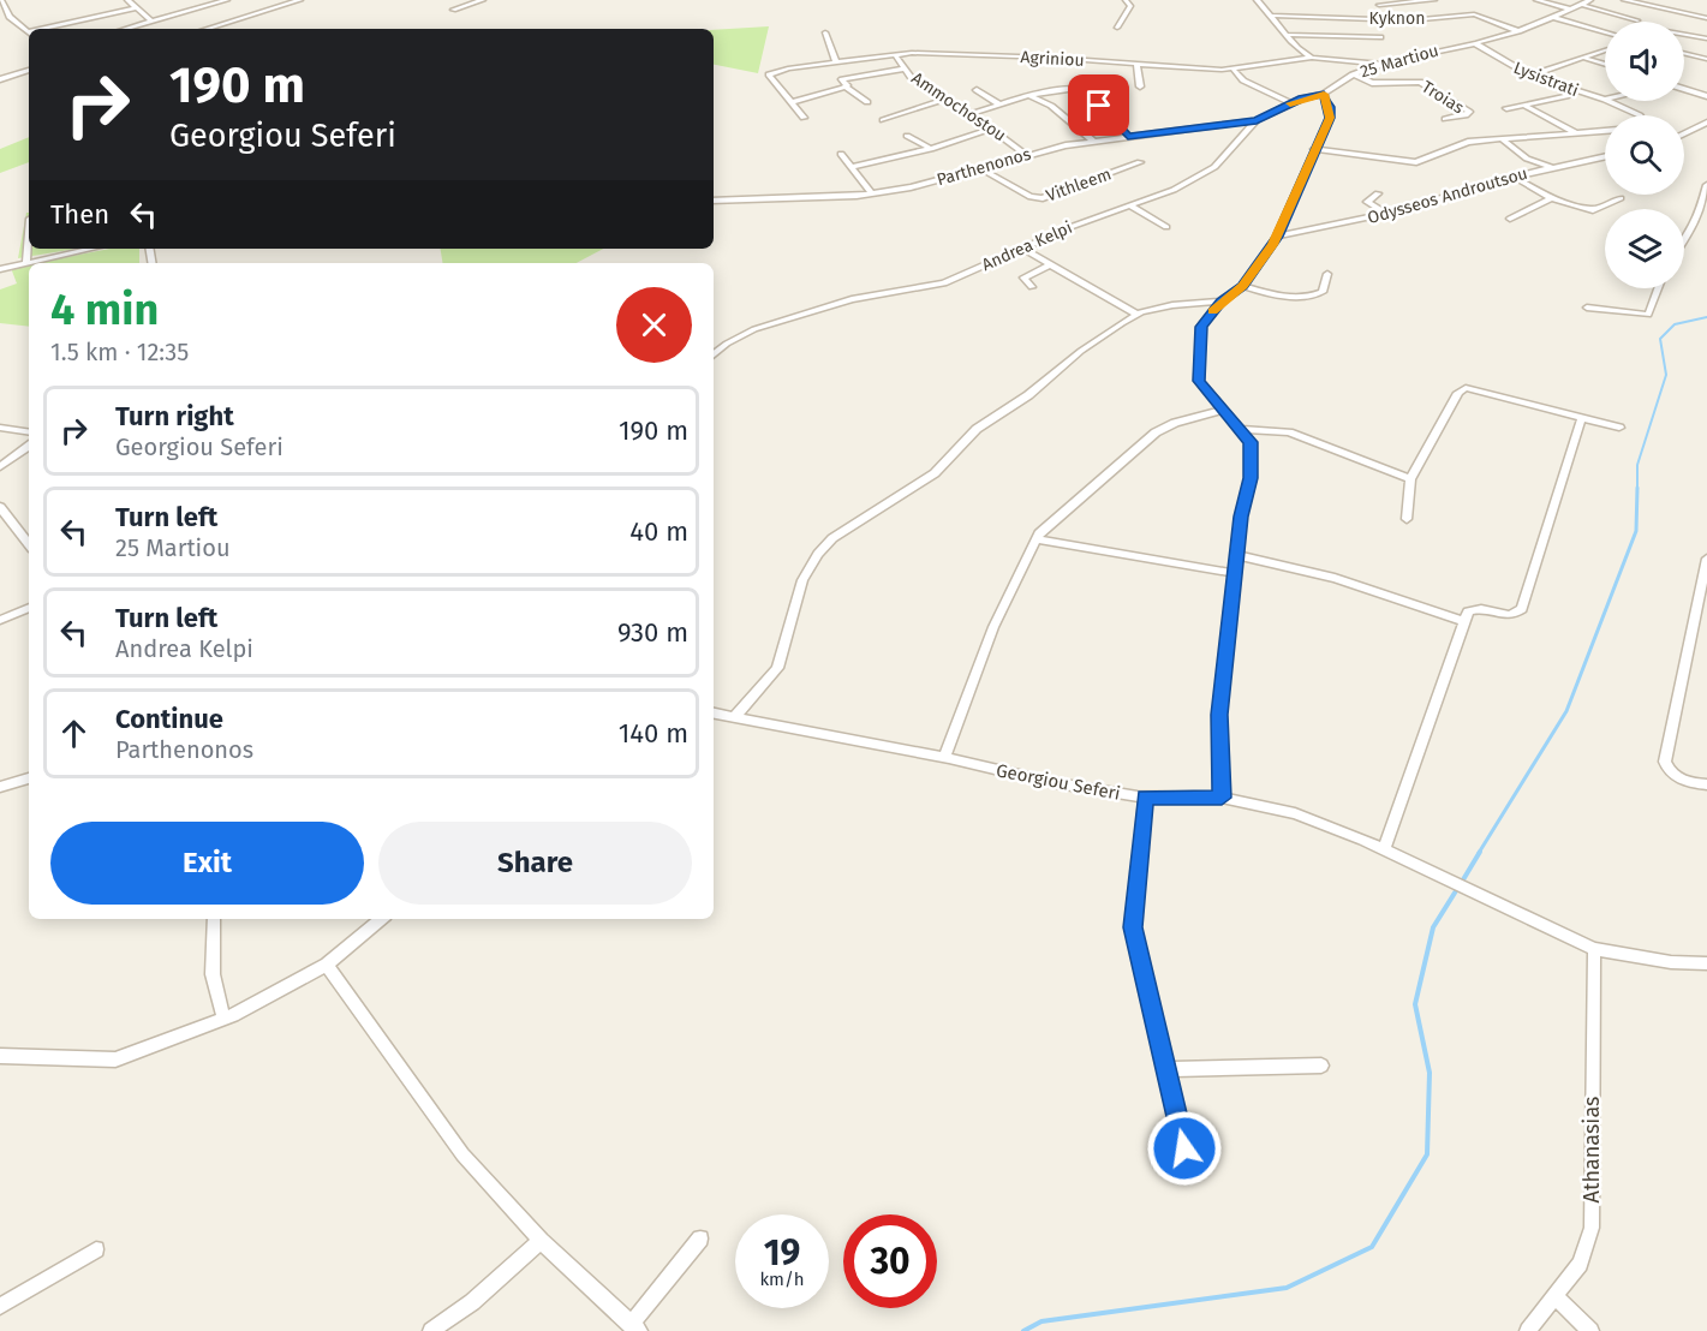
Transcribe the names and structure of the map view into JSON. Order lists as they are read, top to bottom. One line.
{"streets":{"street":["Kyknon","Agriniou","25 Martiou","Lysistrati","Troias","Ammochostou","Parthenonos","Vithleem","Odysseos Androutsou","Andrea Kelpi","Georgiou Seferi","Athanasias"]},"crossings":[["Kyknon","25 Martiou"],["Agriniou","25 Martiou"],["Agriniou","Ammochostou"],["25 Martiou","Lysistrati"],["25 Martiou","Troias"],["25 Martiou","Andrea Kelpi"],["Ammochostou","Parthenonos"],["Parthenonos","Vithleem"],["Parthenonos","Andrea Kelpi"],["Georgiou Seferi","Athanasias"]],"page":{"turn":["190 m","Georgiou Seferi"],"then":"Then","heading":["4 min","1.5 km · 12:35"],"list":[{"name":"Turn right","note":"Georgiou Seferi","value":"190 m"},{"name":"Turn left","note":"25 Martiou","value":"40 m"},{"name":"Turn left","note":"Andrea Kelpi","value":"930 m"},{"name":"Continue","note":"Parthenonos","value":"140 m"}],"buttons":["Exit","Share"],"speed":"19 km/h","limit":"30"}}
